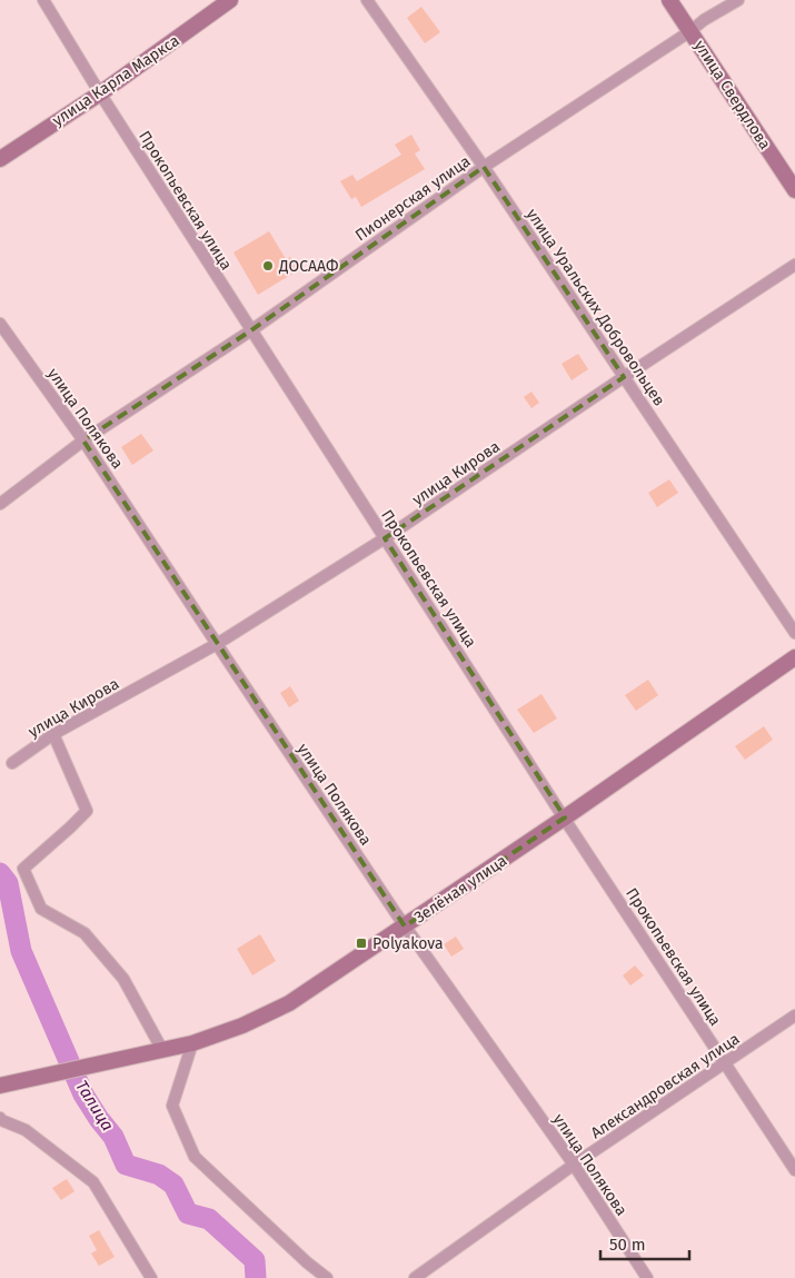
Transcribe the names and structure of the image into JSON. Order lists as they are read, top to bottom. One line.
{"streets":{"main road":["улица Карла Маркса","улица Свердлова","Зелёная улица"],"street":["Пионерская улица","Прокопьевская улица","улица Уральских Добровольцев","улица Полякова","улица Кирова","Александровская улица"]},"crossings":[["улица Карла Маркса","Прокопьевская улица"],["улица Свердлова","Пионерская улица"],["Пионерская улица","Прокопьевская улица"],["Пионерская улица","улица Уральских Добровольцев"],["Пионерская улица","улица Полякова"],["Прокопьевская улица","улица Кирова"],["Прокопьевская улица","Зелёная улица"],["Прокопьевская улица","Александровская улица"],["улица Уральских Добровольцев","улица Кирова"],["улица Полякова","улица Кирова"],["улица Полякова","Зелёная улица"],["улица Полякова","Александровская улица"]],"water":["Талица"],"places":{"other":["ДОСААФ"],"transit":["Polyakova"]},"scale_bar":"50 m"}
